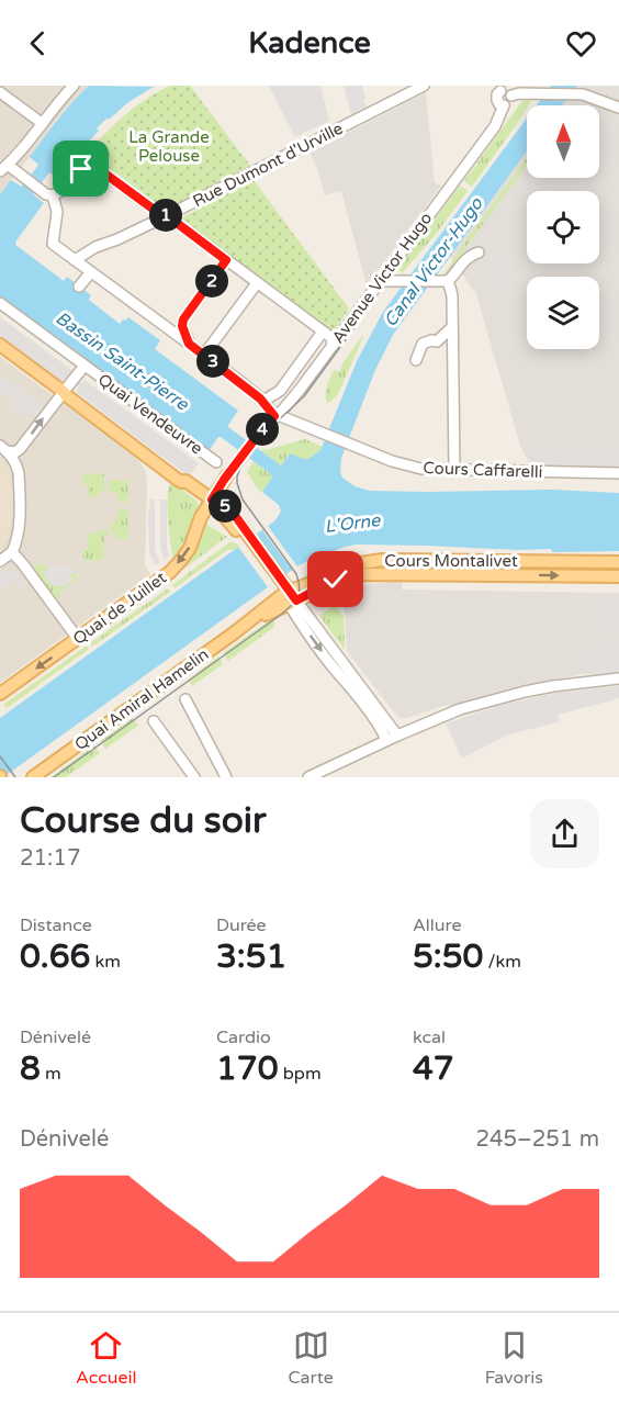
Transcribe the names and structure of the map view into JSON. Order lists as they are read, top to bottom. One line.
{"streets":{"main road":["Quai Vendeuvre","Cours Montalivet","Quai de Juillet","Quai Amiral Hamelin"],"street":["Rue Dumont d'Urville","Avenue Victor Hugo","Cours Caffarelli"]},"crossings":[["Avenue Victor Hugo","Cours Caffarelli"],["Quai Vendeuvre","Cours Montalivet"],["Quai Vendeuvre","Quai de Juillet"],["Quai Vendeuvre","Quai Amiral Hamelin"],["Cours Montalivet","Quai Amiral Hamelin"]],"one_way":["Quai de Juillet"],"water":["Canal Victor-Hugo","Bassin Saint-Pierre","L'Orne"],"parks":["La Grande Pelouse"],"north":"top","page":{"header":"Kadence","pins":["1","2","3","4","5"],"heading":["Course du soir","21:17"],"stats":[["Distance","0.66 km"],["Durée","3:51"],["Allure","5:50 /km"],["Dénivelé","8 m"],["Cardio","170 bpm"],["kcal","47"]],"chart":["Dénivelé","245–251 m"],"tabs":["Accueil","Carte","Favoris"]}}
